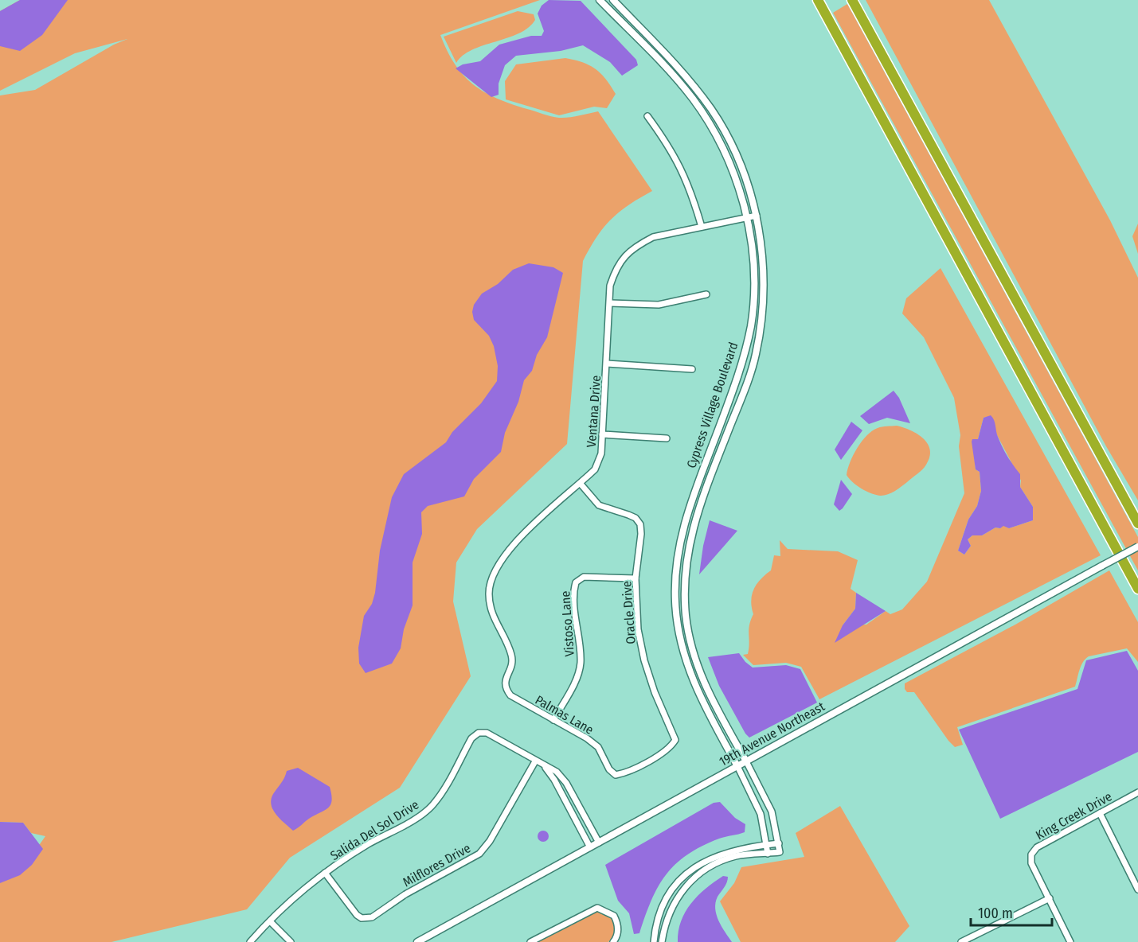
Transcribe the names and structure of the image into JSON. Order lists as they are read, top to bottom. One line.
{"streets":{"street":["Cypress Village Boulevard","Ventana Drive","Oracle Drive","Vistoso Lane","Palmas Lane","19th Avenue Northeast","King Creek Drive","Salida Del Sol Drive","Milflores Drive"]},"crossings":[["Cypress Village Boulevard","Ventana Drive"],["Cypress Village Boulevard","19th Avenue Northeast"],["Ventana Drive","Oracle Drive"],["Ventana Drive","Palmas Lane"],["Oracle Drive","Vistoso Lane"],["Oracle Drive","Palmas Lane"],["Vistoso Lane","Palmas Lane"],["19th Avenue Northeast","Salida Del Sol Drive"],["Salida Del Sol Drive","Milflores Drive"]],"scale_bar":"100 m"}
